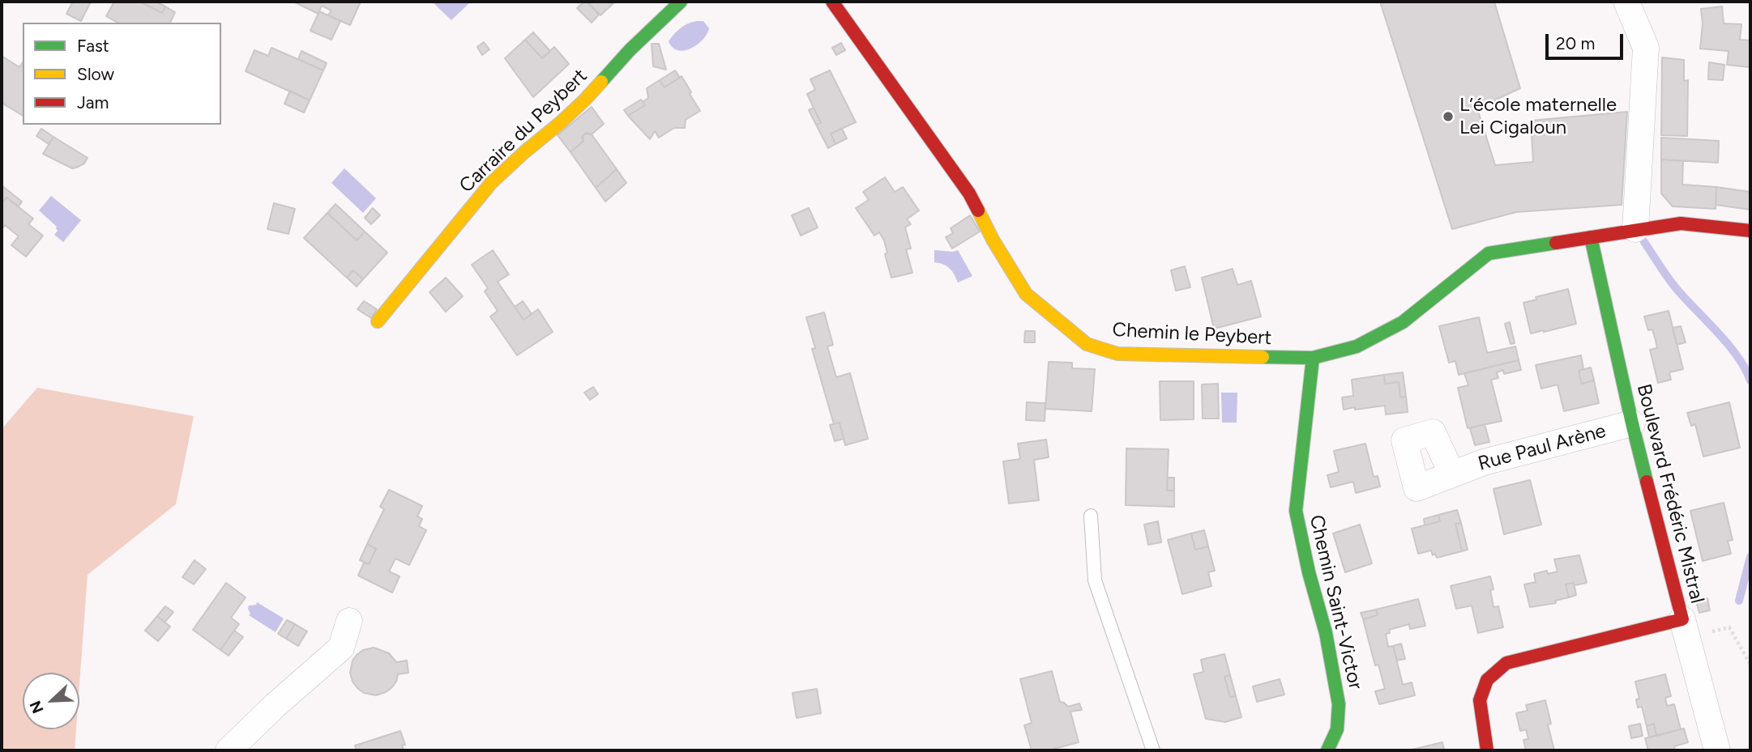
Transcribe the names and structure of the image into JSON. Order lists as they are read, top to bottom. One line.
{"streets":{"street":["Carraire du Peybert","Chemin le Peybert","Rue Paul Arène","Boulevard Frédéric Mistral","Chemin Saint-Victor"]},"crossings":[["Chemin le Peybert","Boulevard Frédéric Mistral"],["Chemin le Peybert","Chemin Saint-Victor"],["Rue Paul Arène","Boulevard Frédéric Mistral"]],"places":["L’école maternelle Lei Cigaloun"],"legend":["Fast","Slow","Jam"],"scale_bar":"20 m","north":"bottom left"}
